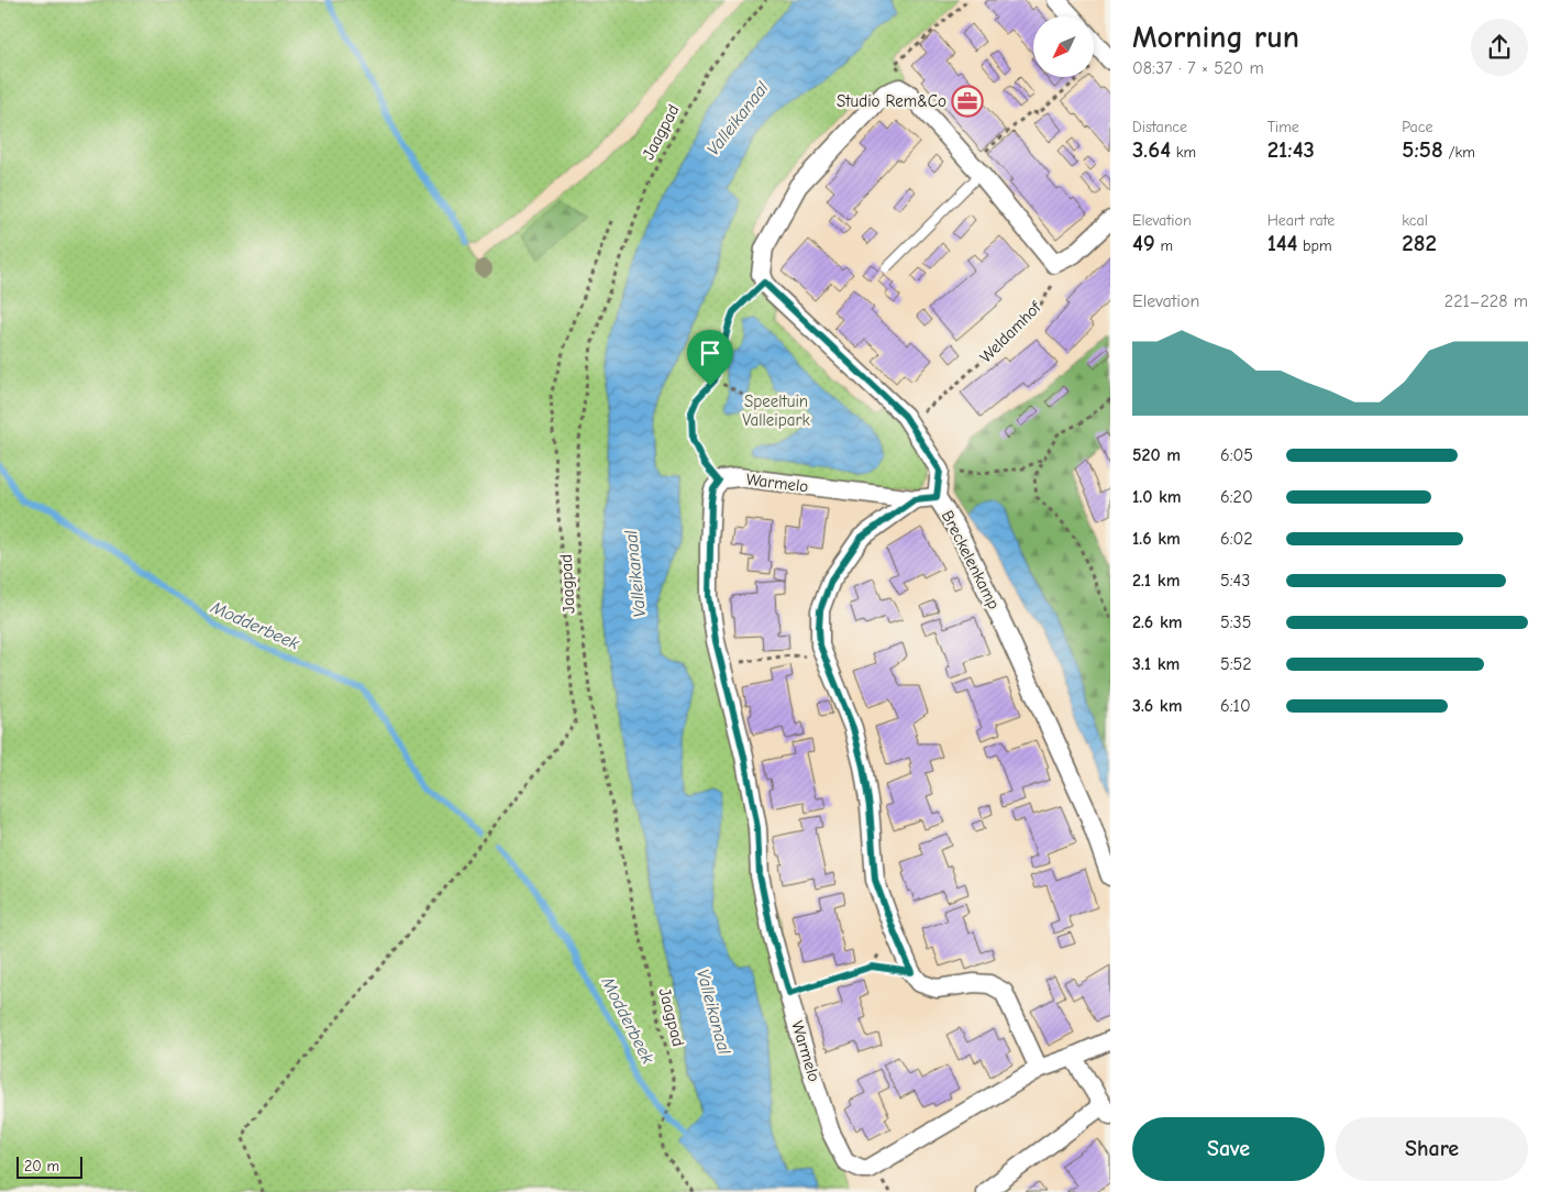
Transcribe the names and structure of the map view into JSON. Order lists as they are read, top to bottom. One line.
{"streets":{"street":["Warmelo","Breckelenkamp"],"path":["Jaagpad","Weldamhof"]},"crossings":[["Warmelo","Breckelenkamp"]],"water":["Valleikanaal","Modderbeek"],"parks":["Speeltuin Valleipark"],"places":{"office":["Studio Rem&Co"]},"scale_bar":"20 m","north":"bottom left","page":{"heading":["Morning run","08:37 · 7 × 520 m"],"stats":[["Distance","3.64 km"],["Time","21:43"],["Pace","5:58 /km"],["Elevation","49 m"],["Heart rate","144 bpm"],["kcal","282"]],"chart":["Elevation","221–228 m"],"list":[{"name":"520 m","note":"6:05"},{"name":"1.0 km","note":"6:20"},{"name":"1.6 km","note":"6:02"},{"name":"2.1 km","note":"5:43"},{"name":"2.6 km","note":"5:35"},{"name":"3.1 km","note":"5:52"},{"name":"3.6 km","note":"6:10"}],"buttons":["Save","Share"],"scale":"20 m"}}
